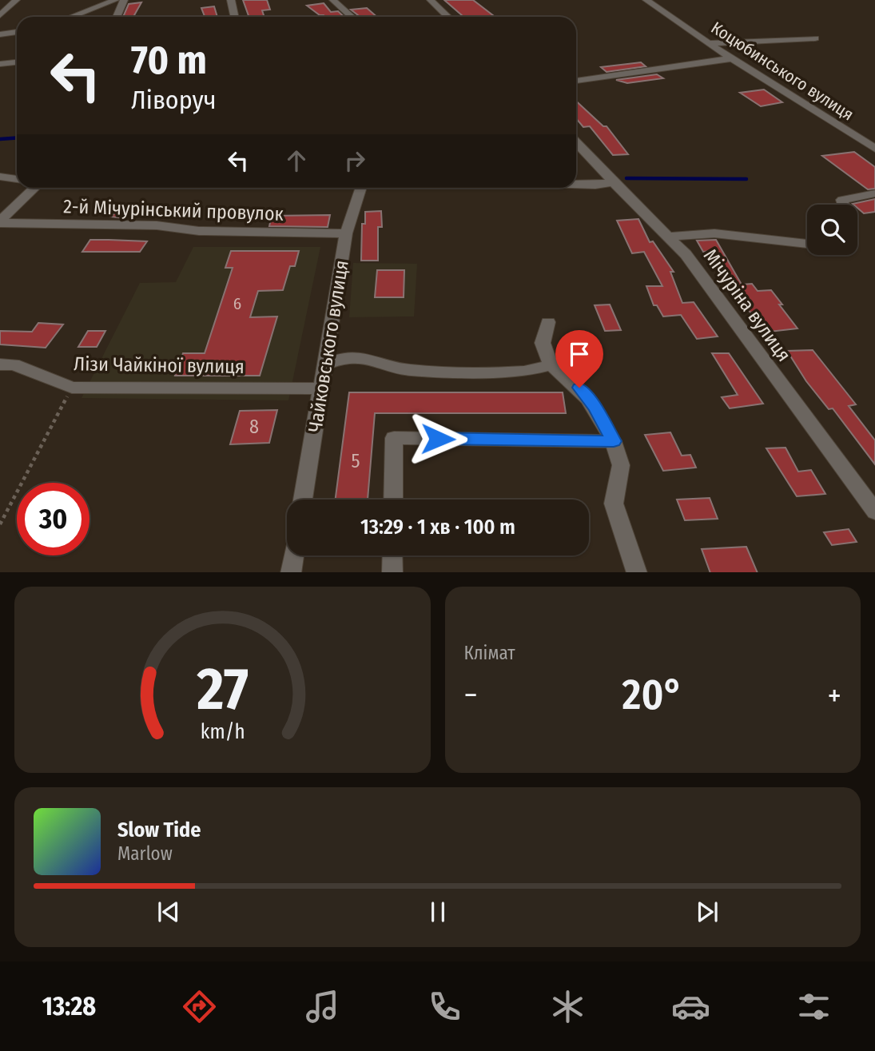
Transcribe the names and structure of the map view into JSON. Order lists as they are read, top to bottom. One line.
{"streets":{"street":["Коцюбинського вулиця","2-й Мічурінський провулок","Мічуріна вулиця","Чайковського вулиця","Лізи Чайкіної вулиця"]},"crossings":[["2-й Мічурінський провулок","Чайковського вулиця"],["Чайковського вулиця","Лізи Чайкіної вулиця"]],"house_numbers":["6","8","5"],"page":{"turn":["70 m","Ліворуч"],"limit":"30","trip":"13:29 · 1 хв · 100 m","tile":"Клімат","heat":["−","20°","+"],"song":["Slow Tide","Marlow"],"tabs":"13:28","gauge":["27","km/h"]}}
